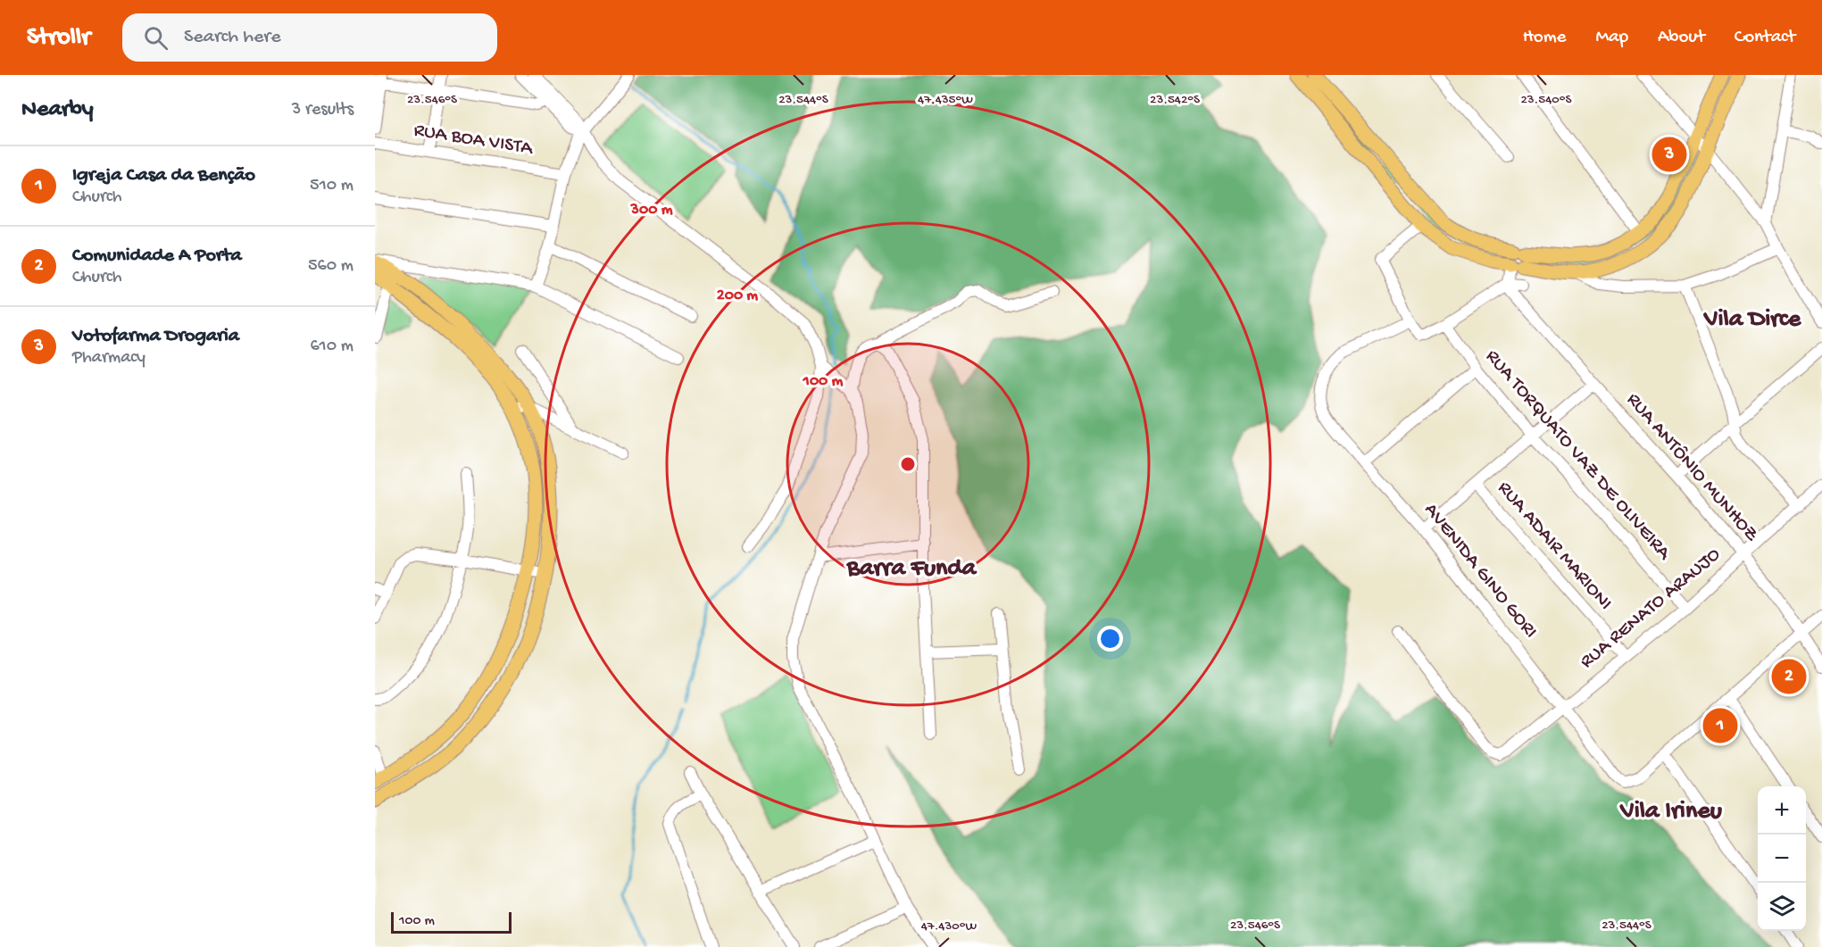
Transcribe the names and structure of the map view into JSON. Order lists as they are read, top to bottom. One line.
{"streets":{"street":["RUA BOA VISTA","RUA TORQUATO VAZ DE OLIVEIRA","RUA ANTÔNIO MUNHOZ","RUA ADAIR MARIONI","AVENIDA GINO GORI","RUA RENATO ARAUJO"]},"crossings":[["RUA TORQUATO VAZ DE OLIVEIRA","RUA RENATO ARAUJO"],["RUA ANTÔNIO MUNHOZ","RUA RENATO ARAUJO"],["RUA ADAIR MARIONI","RUA RENATO ARAUJO"],["AVENIDA GINO GORI","RUA RENATO ARAUJO"]],"districts":["Vila Dirce","Barra Funda","Vila Irineu"],"scale_bar":"100 m","page":{"header":"Strollr","search":"Search here","nav":["Home","Map","About","Contact"],"heading":["Nearby","3 results"],"pins":["3","2","1"],"list":[{"mark":"1","name":"Igreja Casa da Benção","note":"Church","value":"510 m"},{"mark":"2","name":"Comunidade A Porta","note":"Church","value":"560 m"},{"mark":"3","name":"Votofarma Drogaria","note":"Pharmacy","value":"610 m"}],"map_buttons":["+","−"],"scale":"100 m"},"coordinates":["47.435°W","23.540°S","23.546°S","23.544°S","23.542°S","47.430°W"],"rings":["300 m","200 m","100 m"]}
